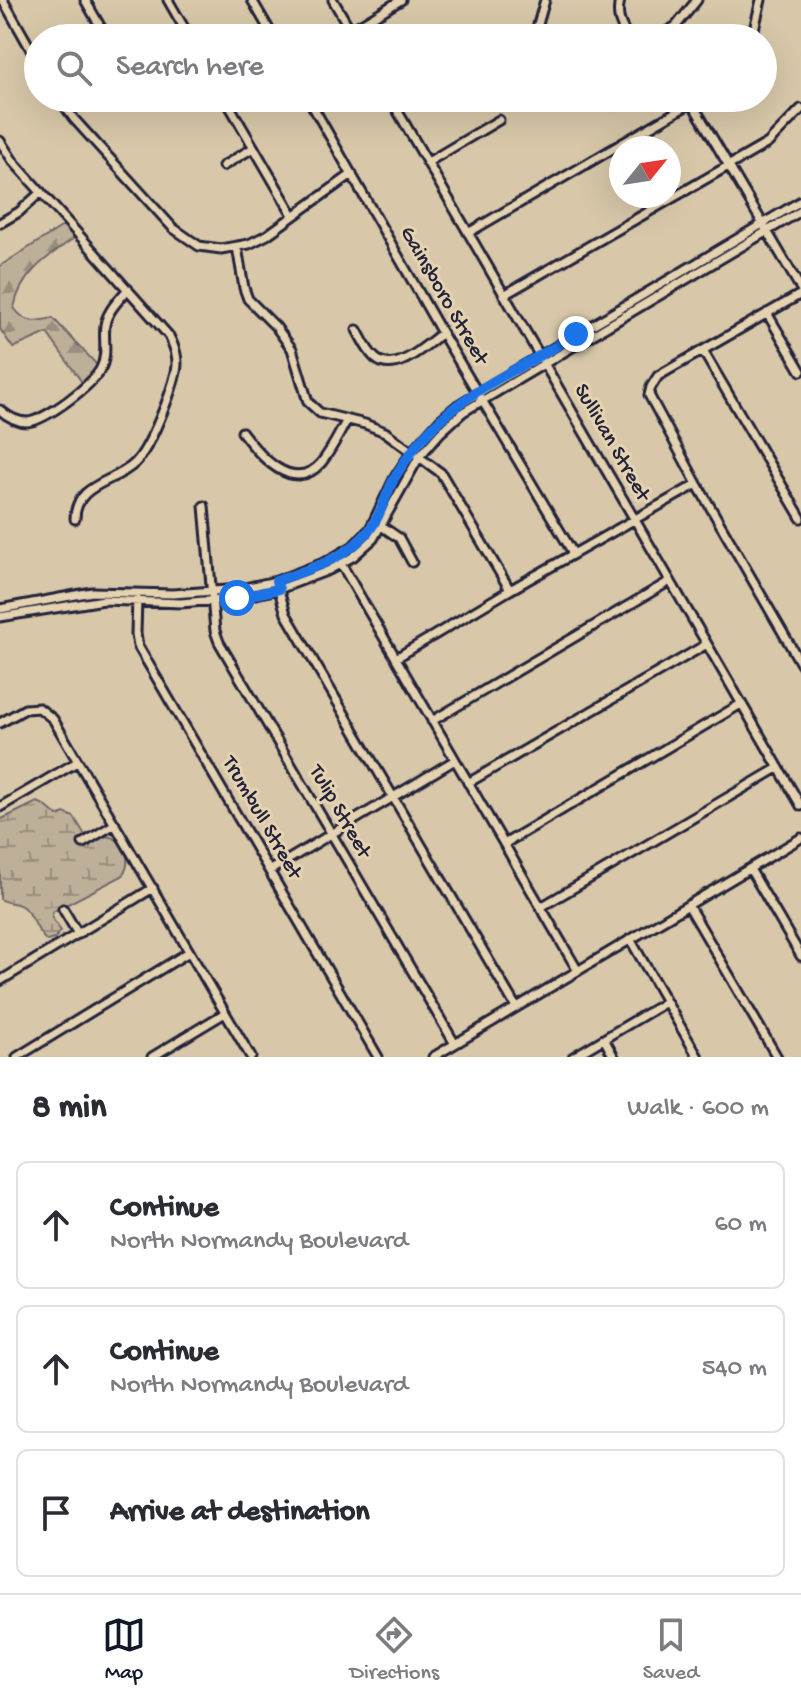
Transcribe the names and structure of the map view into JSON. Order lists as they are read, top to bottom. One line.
{"streets":{"street":["Gainsboro Street","Sullivan Street","Tulip Street","Trumbull Street"]},"north":"top right","page":{"search":"Search here","heading":["8 min","Walk · 600 m"],"list":[["Continue","North Normandy Boulevard","60 m"],["Continue","North Normandy Boulevard","540 m"],"Arrive at destination"],"nav":["Map","Directions","Saved"]}}
